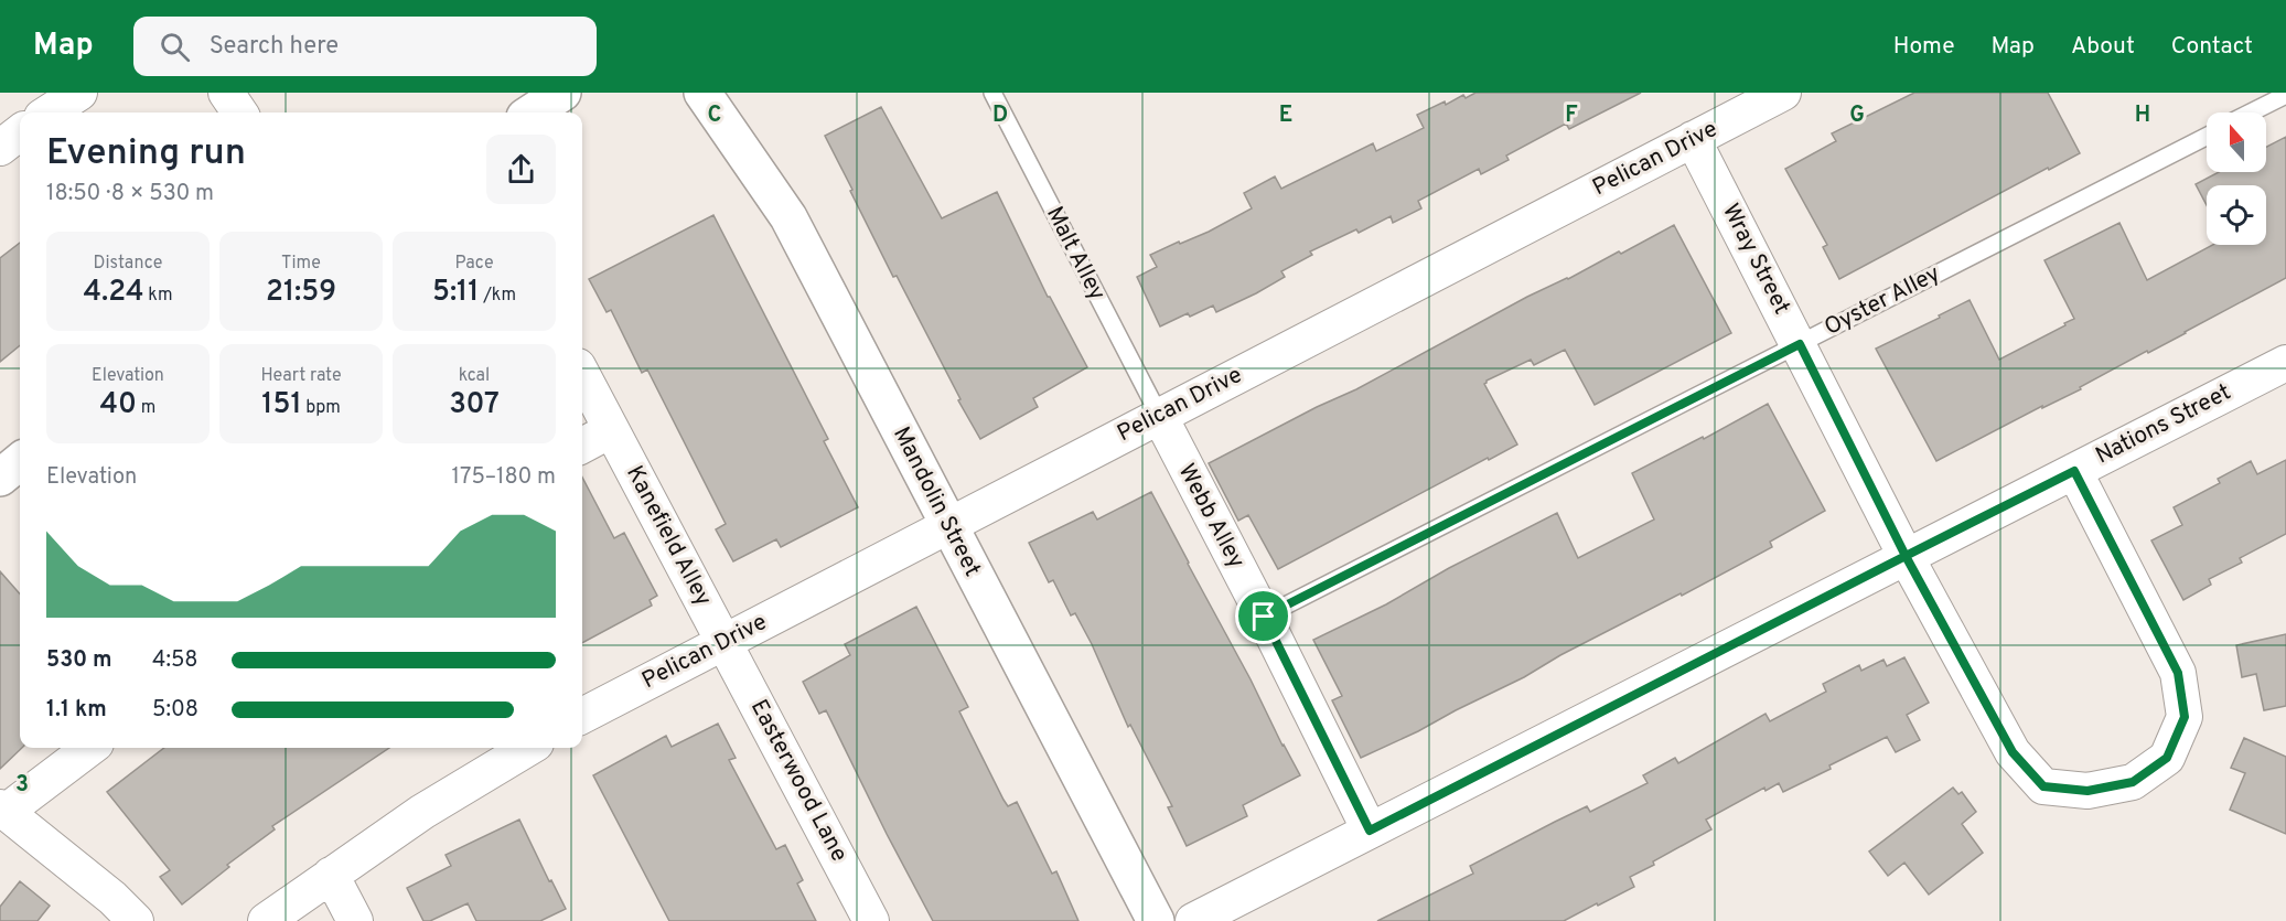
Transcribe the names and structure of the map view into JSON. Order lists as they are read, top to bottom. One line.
{"streets":{"street":["Pelican Drive","Wray Street","Nations Street","Mandolin Street","Webb Alley","Kanefield Alley","Easterwood Lane"],"lane":["Malt Alley","Oyster Alley"]},"crossings":[["Pelican Drive","Malt Alley"],["Pelican Drive","Wray Street"],["Pelican Drive","Mandolin Street"],["Pelican Drive","Webb Alley"],["Pelican Drive","Kanefield Alley"],["Pelican Drive","Easterwood Lane"],["Malt Alley","Webb Alley"],["Wray Street","Oyster Alley"],["Wray Street","Nations Street"],["Oyster Alley","Webb Alley"],["Nations Street","Webb Alley"],["Kanefield Alley","Easterwood Lane"]],"north":"top","page":{"header":"Map","search":"Search here","nav":["Home","Map","About","Contact"],"heading":["Evening run","18:50 · 8 × 530 m"],"stats":[["Distance","4.24 km"],["Time","21:59"],["Pace","5:11 /km"],["Elevation","40 m"],["Heart rate","151 bpm"],["kcal","307"]],"chart":["Elevation","175–180 m"],"list":[{"name":"530 m","note":"4:58"},{"name":"1.1 km","note":"5:08"}]},"grid":{"columns":["C","D","E","F","G","H"],"rows":["3"]}}
